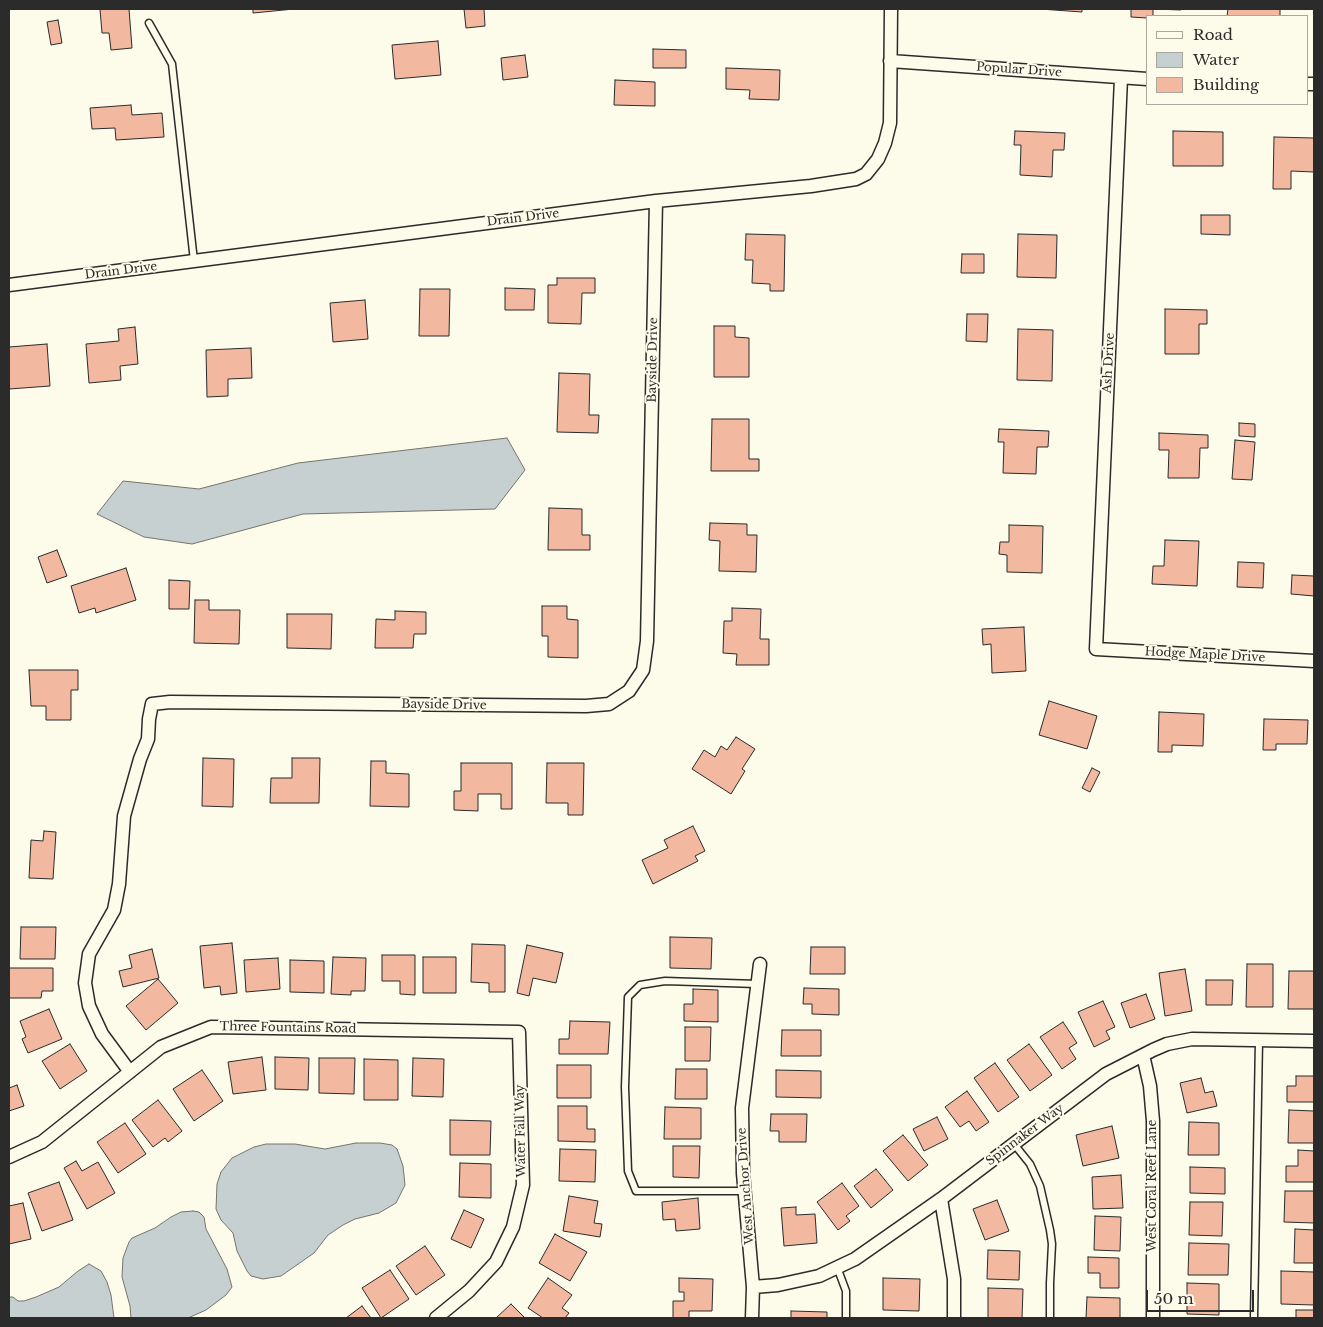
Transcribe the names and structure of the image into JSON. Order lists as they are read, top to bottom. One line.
{"streets":{"street":["Popular Drive","Drain Drive","Bayside Drive","Ash Drive","Hodge Maple Drive","Three Fountains Road","Water Fall Way","Spinnaker Way","West Anchor Drive","West Coral Reef Lane"]},"crossings":[["Popular Drive","Drain Drive"],["Popular Drive","Ash Drive"],["Drain Drive","Bayside Drive"],["Bayside Drive","Three Fountains Road"],["Ash Drive","Hodge Maple Drive"],["Three Fountains Road","Water Fall Way"],["Spinnaker Way","West Anchor Drive"],["Spinnaker Way","West Coral Reef Lane"]],"legend":["Road","Water","Building"],"scale_bar":"50 m"}
